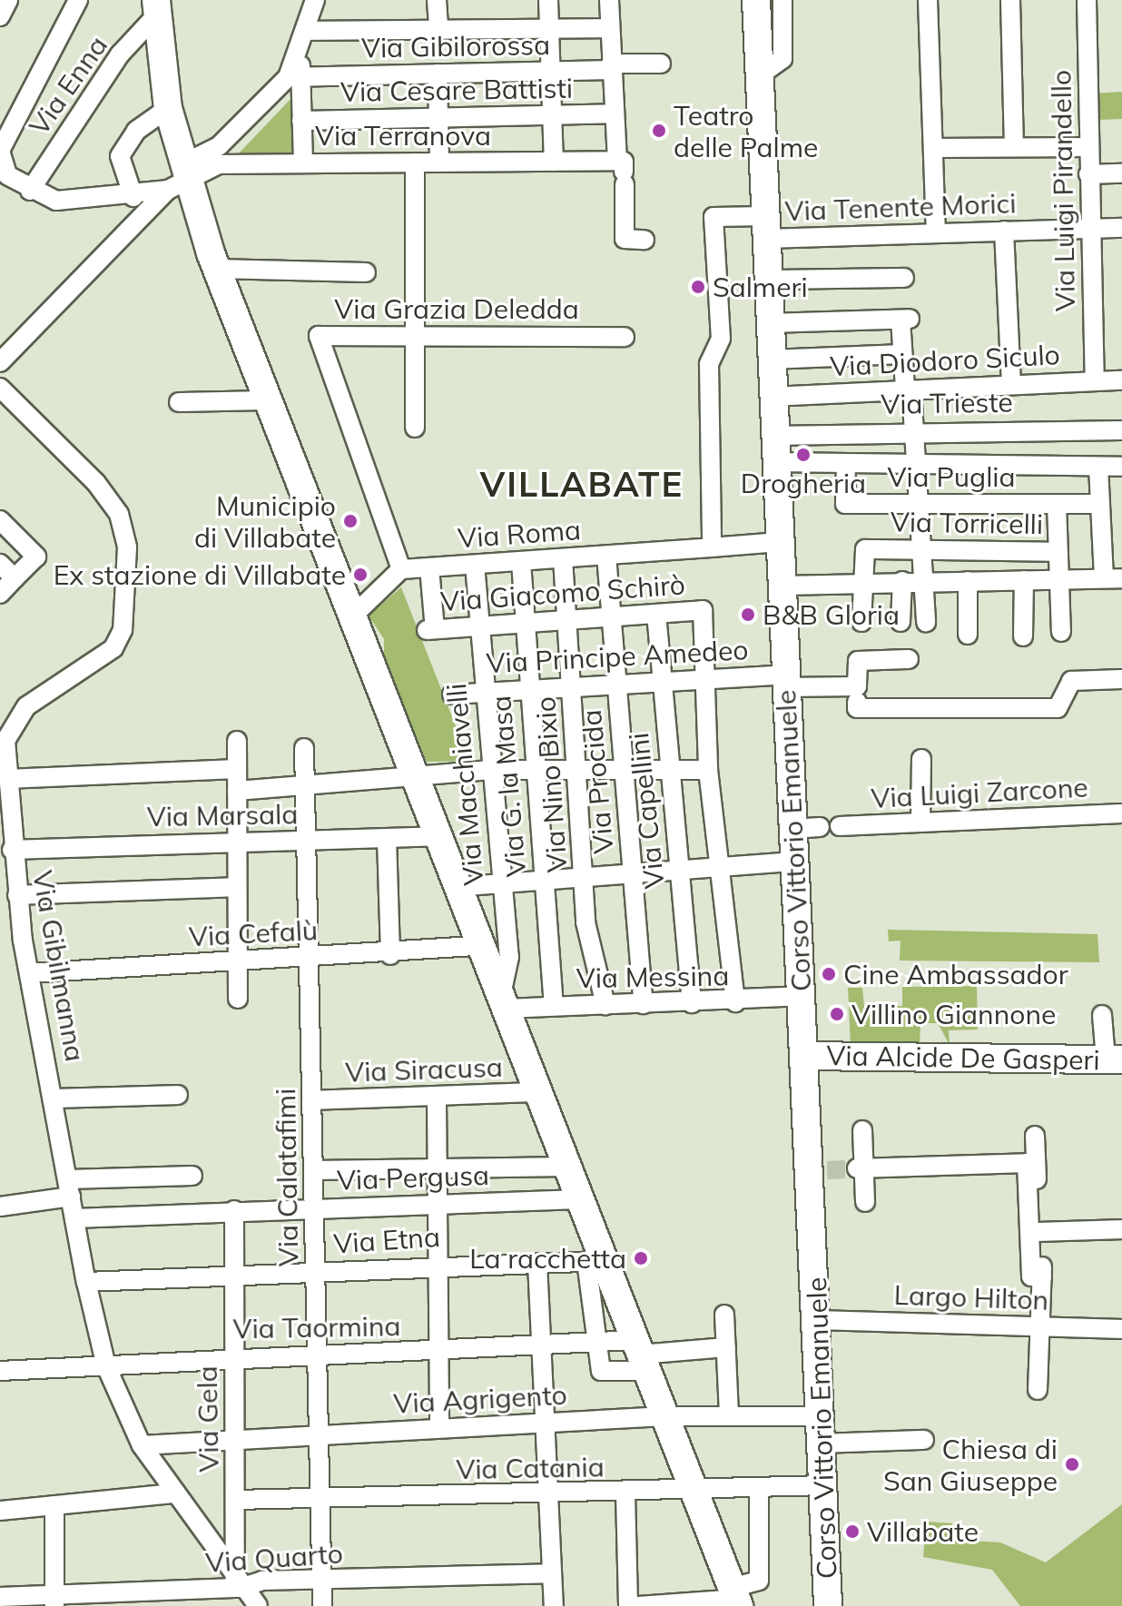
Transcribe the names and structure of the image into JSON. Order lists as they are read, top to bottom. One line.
{"streets":{"main road":["Corso Vittorio Emanuele","Via Alcide De Gasperi"],"street":["Via Gibilorossa","Via Enna","Via Cesare Battisti","Via Terranova","Via Luigi Pirandello","Via Tenente Morici","Via Grazia Deledda","Via Diodoro Siculo","Via Trieste","Via Puglia","Via Torricelli","Via Roma","Via Giacomo Schirò","Via Principe Amedeo","Via Procida","Via Macchiavelli","Via Nino Bixio","Via G. la Masa","Via Luigi Zarcone","Via Capellini","Via Marsala","Via Cefalù","Via Gibilmanna","Via Messina","Via Siracusa","Via Calatafimi","Via Pergusa","Via Etna","Largo Hilton","Via Taormina","Via Agrigento","Via Gela","Via Catania","Via Quarto"]},"crossings":[["Via Luigi Pirandello","Via Tenente Morici"],["Via Luigi Pirandello","Via Diodoro Siculo"],["Via Tenente Morici","Via Roma"],["Via Tenente Morici","Corso Vittorio Emanuele"],["Via Grazia Deledda","Via Roma"],["Via Diodoro Siculo","Corso Vittorio Emanuele"],["Via Trieste","Corso Vittorio Emanuele"],["Via Roma","Via Giacomo Schirò"],["Via Roma","Via Procida"],["Via Roma","Via Macchiavelli"],["Via Roma","Via Nino Bixio"],["Via Roma","Via G. la Masa"],["Via Roma","Corso Vittorio Emanuele"],["Via Giacomo Schirò","Via Principe Amedeo"],["Via Giacomo Schirò","Via Procida"],["Via Giacomo Schirò","Via Macchiavelli"],["Via Giacomo Schirò","Via Nino Bixio"],["Via Giacomo Schirò","Via G. la Masa"],["Via Giacomo Schirò","Via Capellini"],["Via Principe Amedeo","Via Procida"],["Via Principe Amedeo","Via Macchiavelli"],["Via Principe Amedeo","Via Nino Bixio"],["Via Principe Amedeo","Via G. la Masa"],["Via Principe Amedeo","Via Capellini"],["Via Principe Amedeo","Corso Vittorio Emanuele"],["Via Procida","Via Messina"],["Via Macchiavelli","Via Messina"],["Via Nino Bixio","Via Messina"],["Via G. la Masa","Via Messina"],["Via Capellini","Via Messina"],["Via Marsala","Via Gibilmanna"],["Via Marsala","Via Calatafimi"],["Corso Vittorio Emanuele","Via Messina"],["Corso Vittorio Emanuele","Via Alcide De Gasperi"],["Corso Vittorio Emanuele","Largo Hilton"],["Corso Vittorio Emanuele","Via Agrigento"],["Corso Vittorio Emanuele","Via Catania"],["Via Cefalù","Via Gibilmanna"],["Via Cefalù","Via Calatafimi"],["Via Gibilmanna","Via Pergusa"],["Via Gibilmanna","Via Etna"],["Via Gibilmanna","Via Taormina"],["Via Gibilmanna","Via Agrigento"],["Via Gibilmanna","Via Gela"],["Via Gibilmanna","Via Quarto"],["Via Siracusa","Via Calatafimi"],["Via Calatafimi","Via Pergusa"],["Via Calatafimi","Via Etna"],["Via Calatafimi","Via Taormina"],["Via Calatafimi","Via Agrigento"],["Via Calatafimi","Via Catania"],["Via Calatafimi","Via Quarto"],["Via Pergusa","Via Gela"],["Via Etna","Via Gela"],["Via Taormina","Via Gela"],["Via Agrigento","Via Gela"],["Via Gela","Via Catania"],["Via Gela","Via Quarto"]],"districts":["VILLABATE"],"places":["Teatro delle Palme","Salmeri","Drogheria","Municipio di Villabate","Ex stazione di Villabate","B&B Gloria","Cine Ambassador","Villino Giannone","La racchetta","Chiesa di San Giuseppe","Villabate"]}
